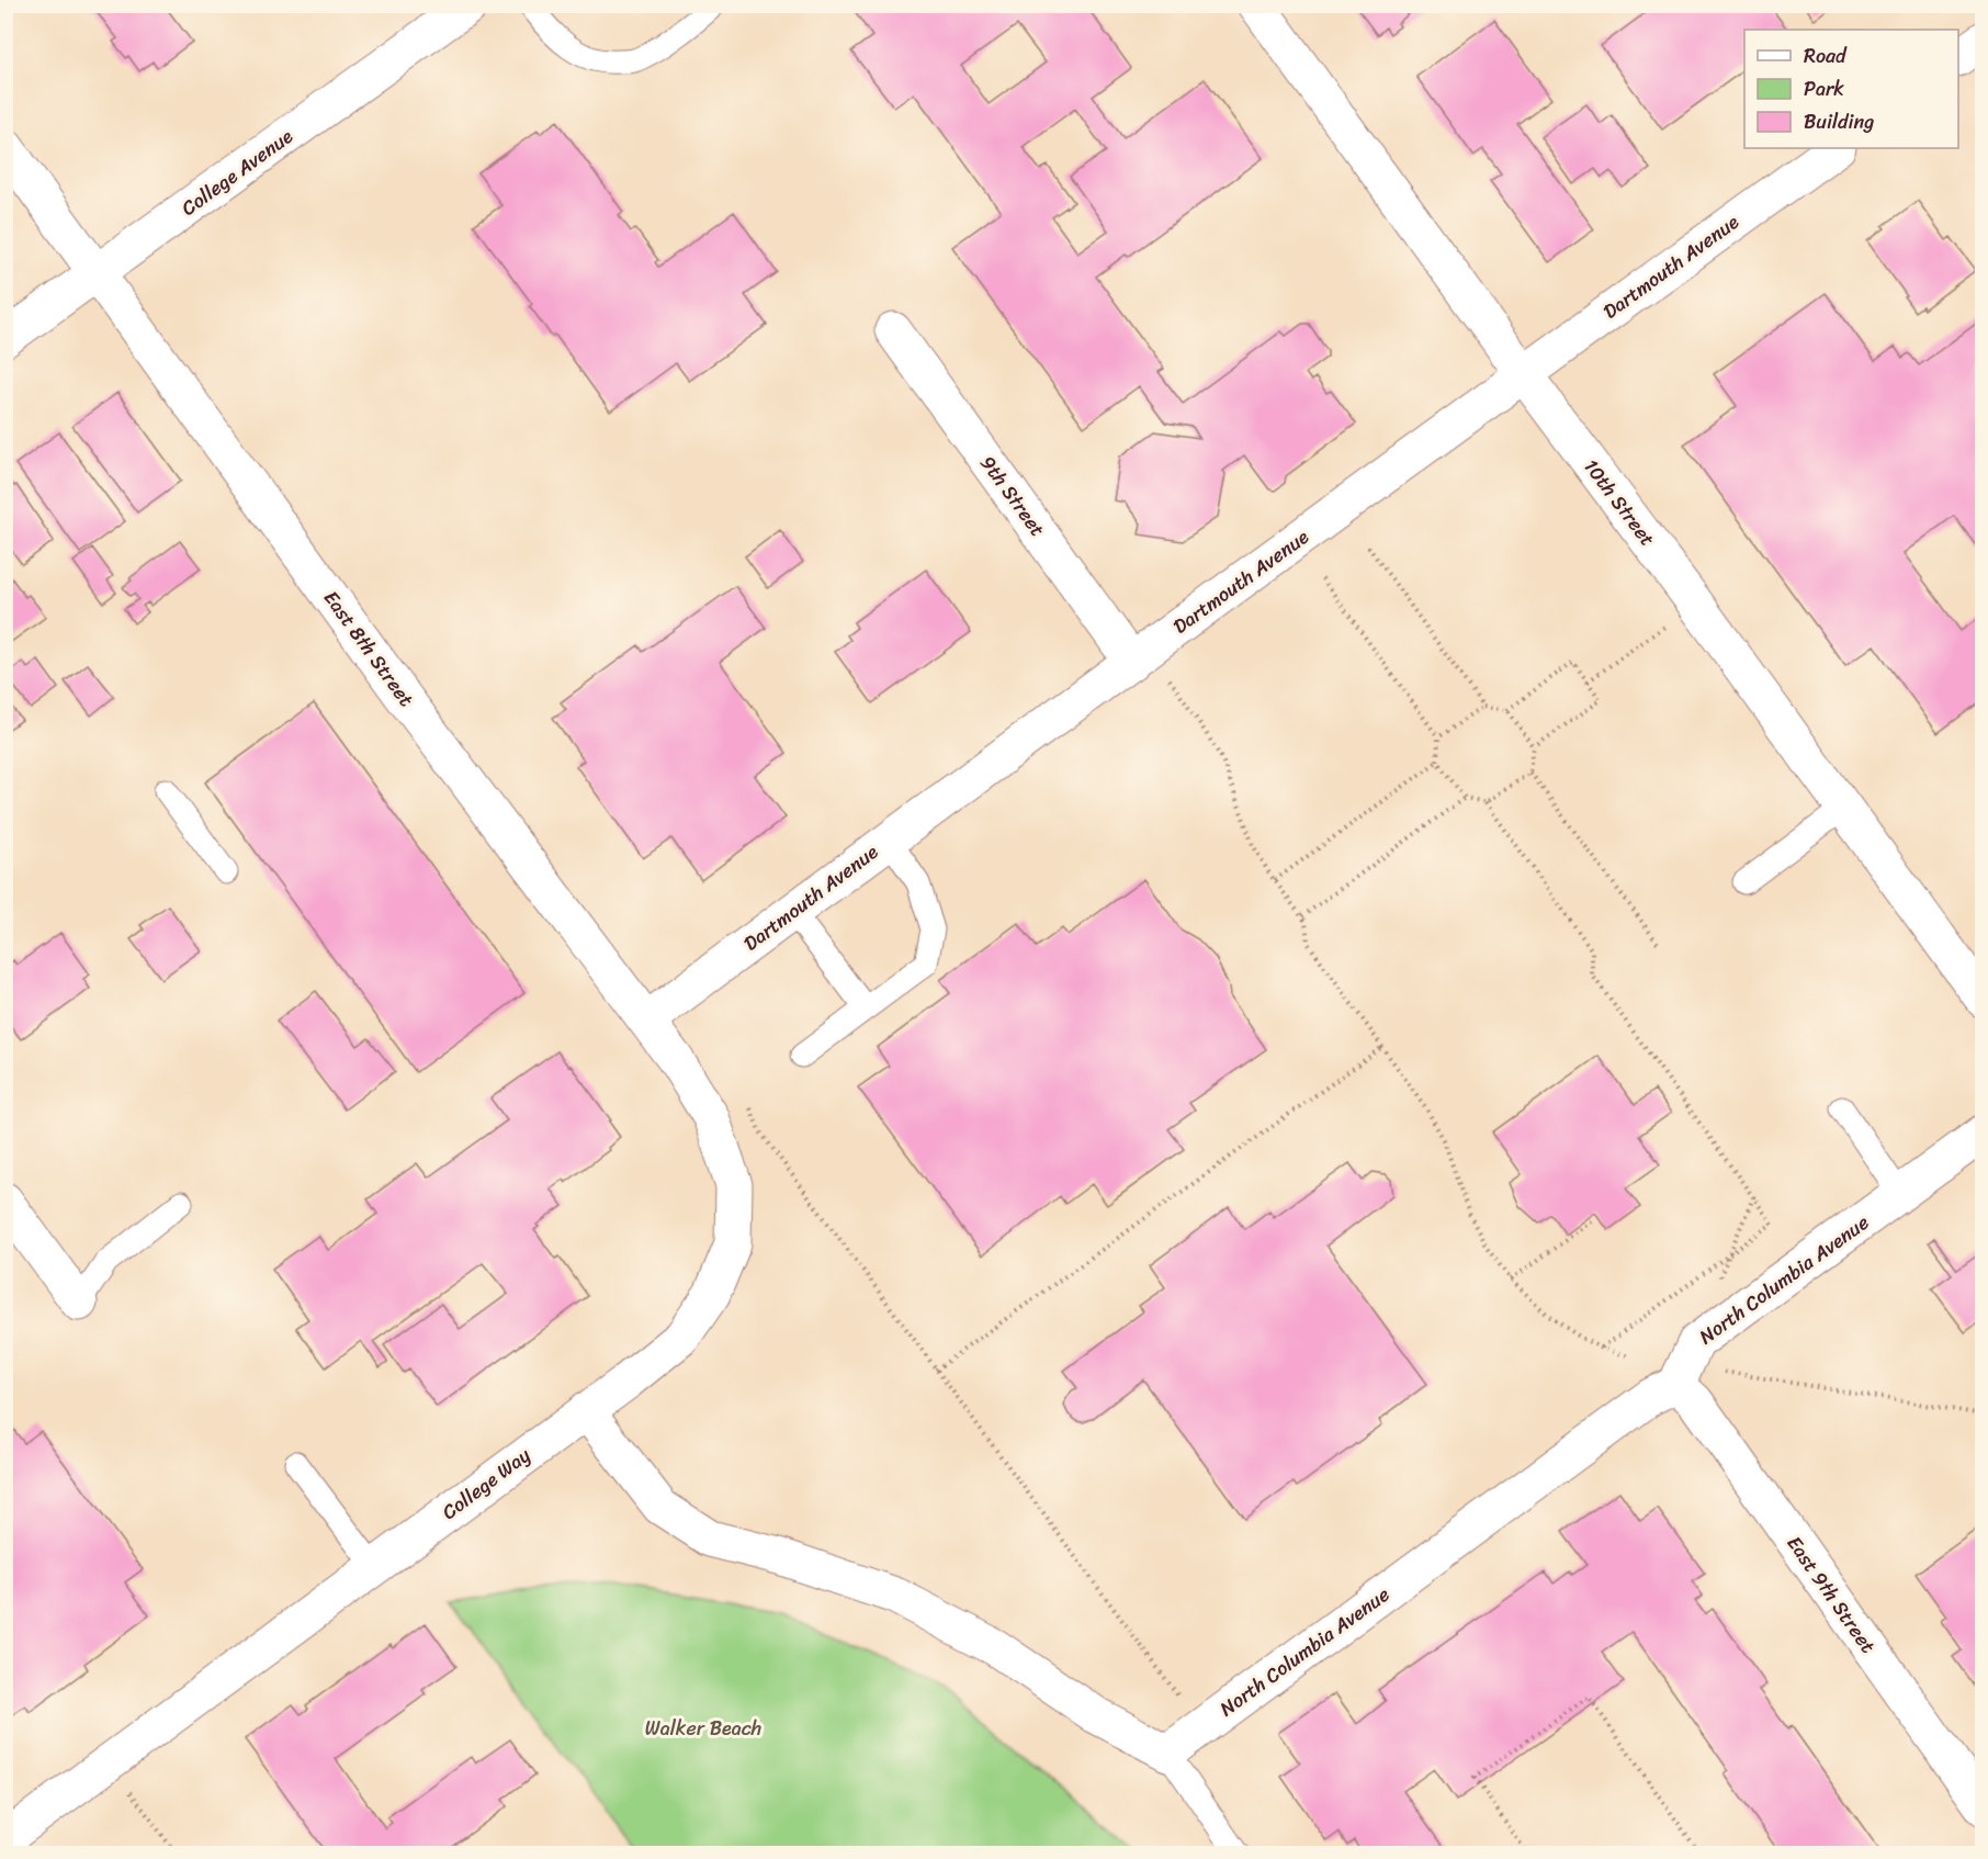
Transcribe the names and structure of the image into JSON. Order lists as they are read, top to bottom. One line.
{"streets":{"street":["College Avenue","Dartmouth Avenue","9th Street","10th Street","East 8th Street","North Columbia Avenue","College Way","East 9th Street"]},"crossings":[["College Avenue","East 8th Street"],["Dartmouth Avenue","9th Street"],["Dartmouth Avenue","10th Street"],["Dartmouth Avenue","East 8th Street"],["Dartmouth Avenue","College Way"],["East 8th Street","College Way"],["North Columbia Avenue","East 9th Street"]],"parks":["Walker Beach"],"legend":["Road","Park","Building"]}
